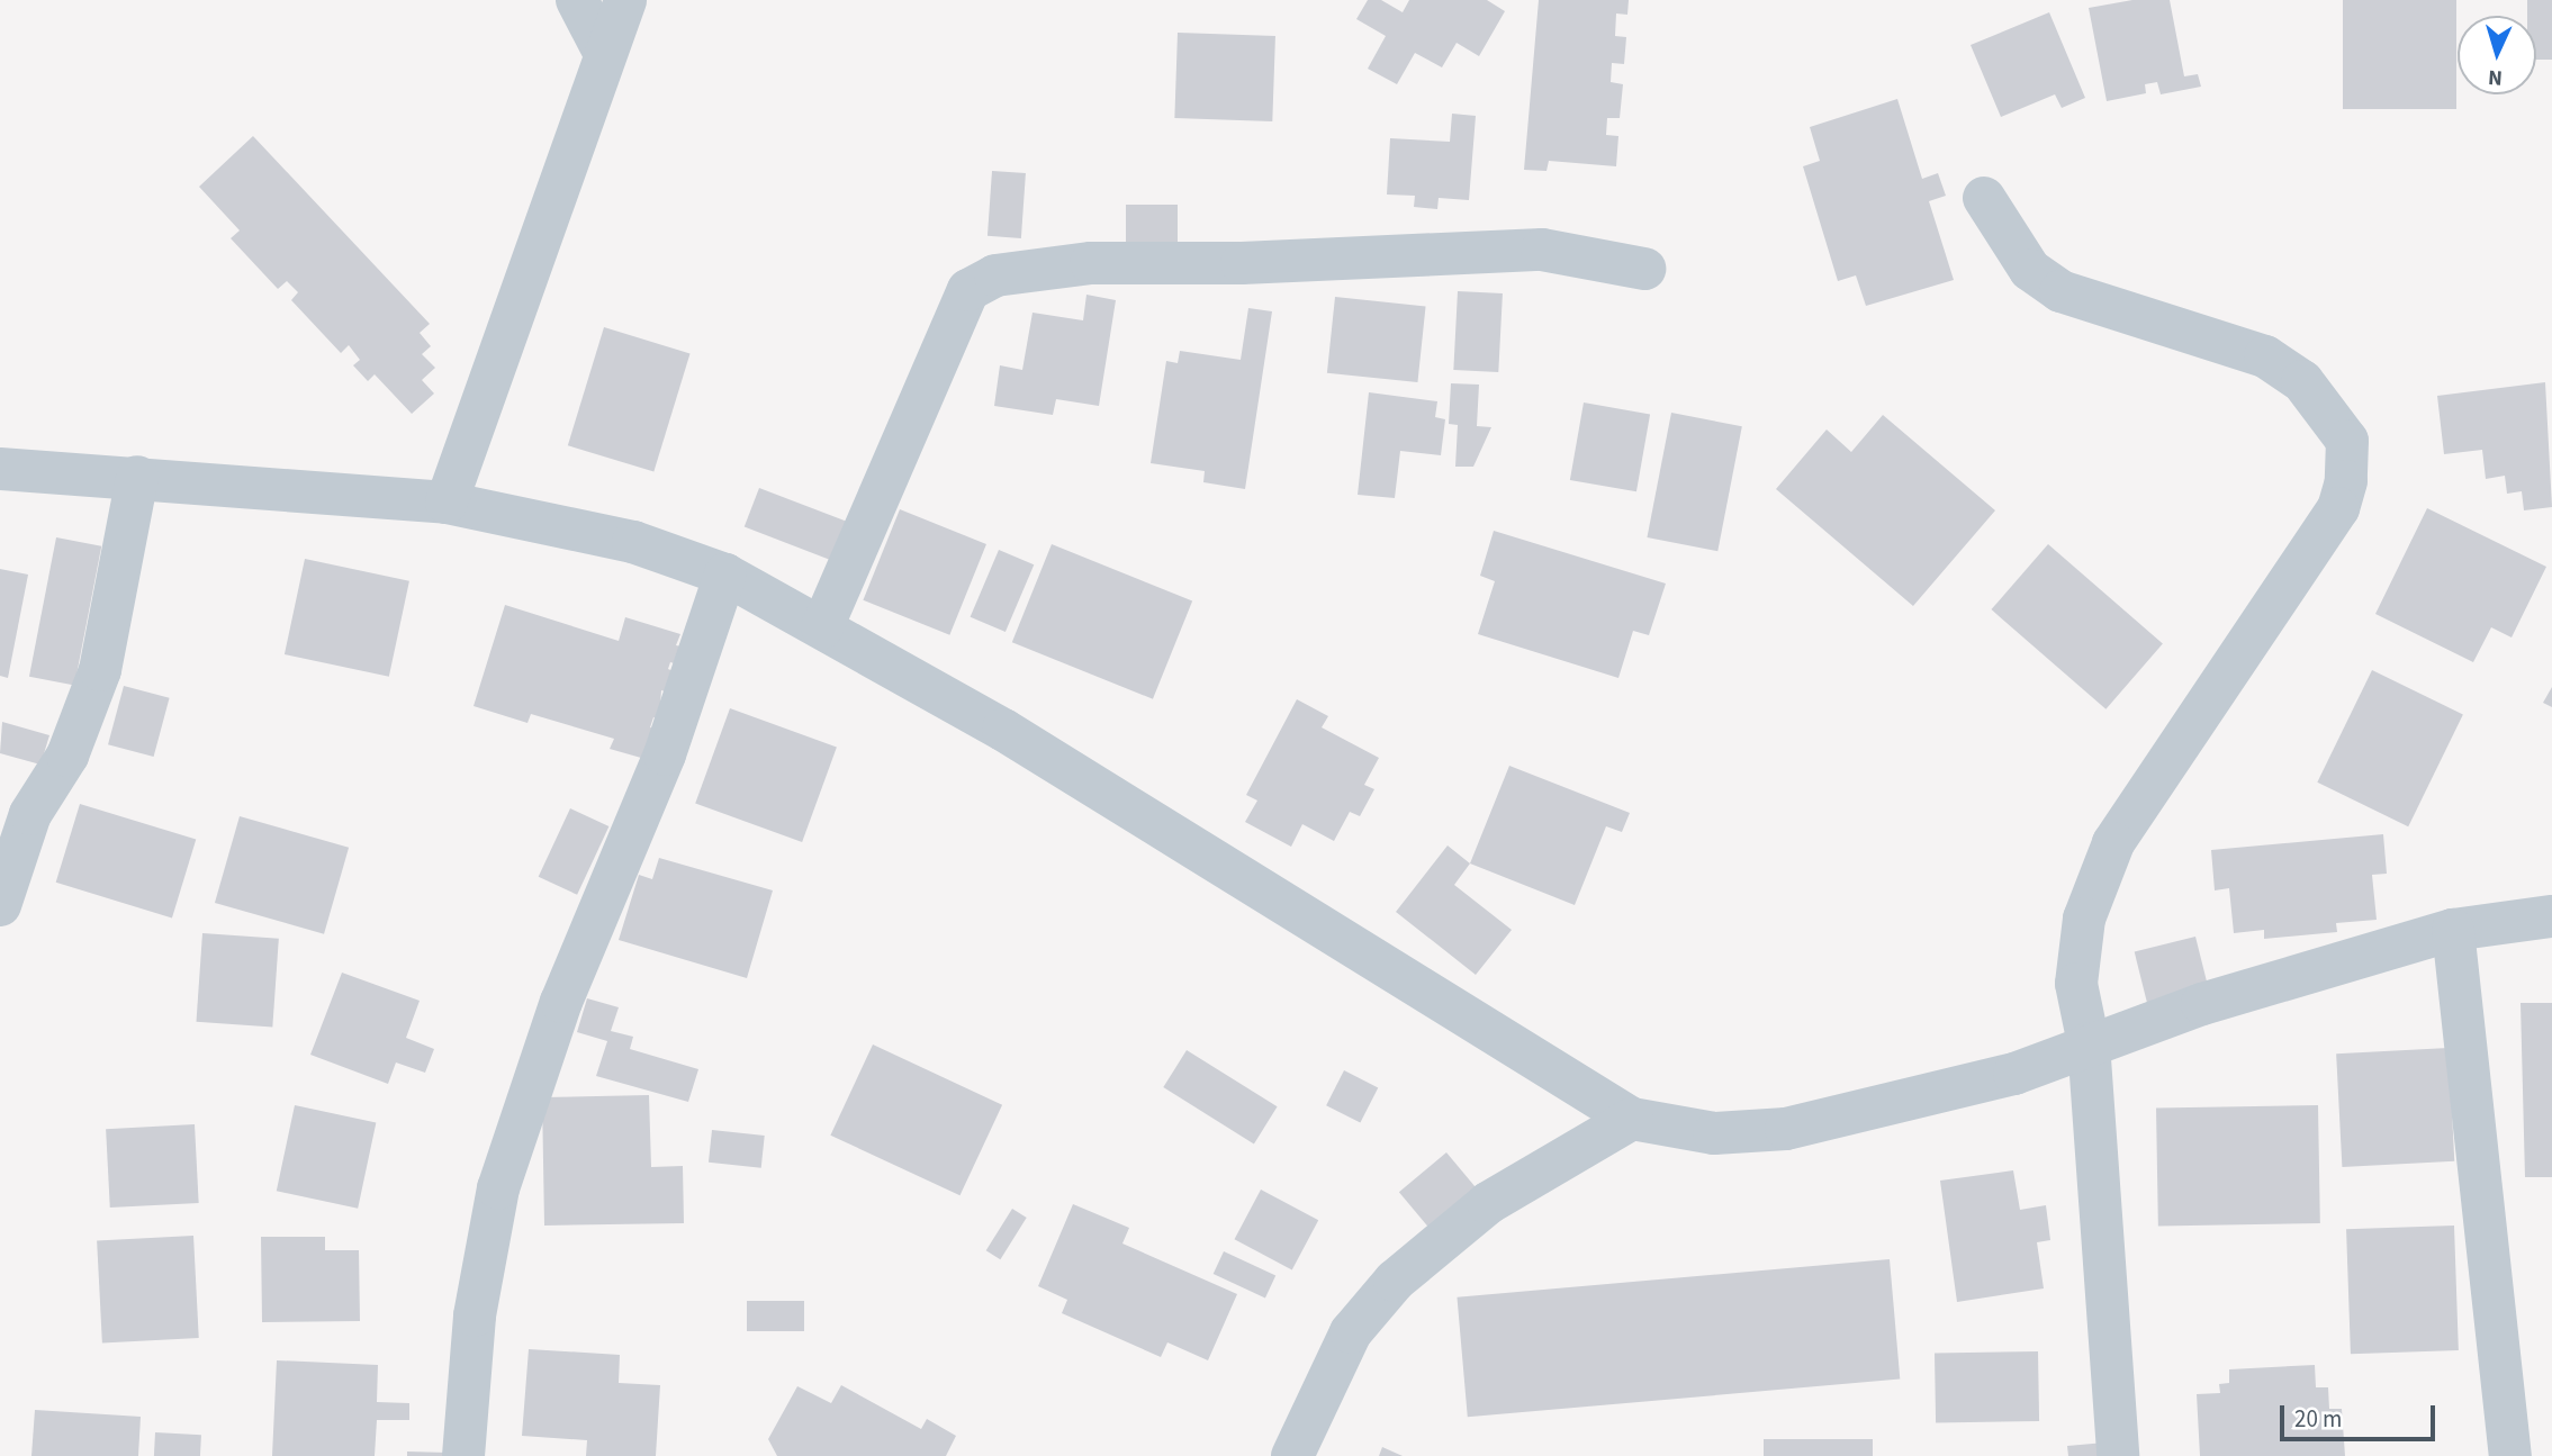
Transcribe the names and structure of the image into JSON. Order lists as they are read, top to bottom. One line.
{"scale_bar":"20 m","north":"bottom"}
